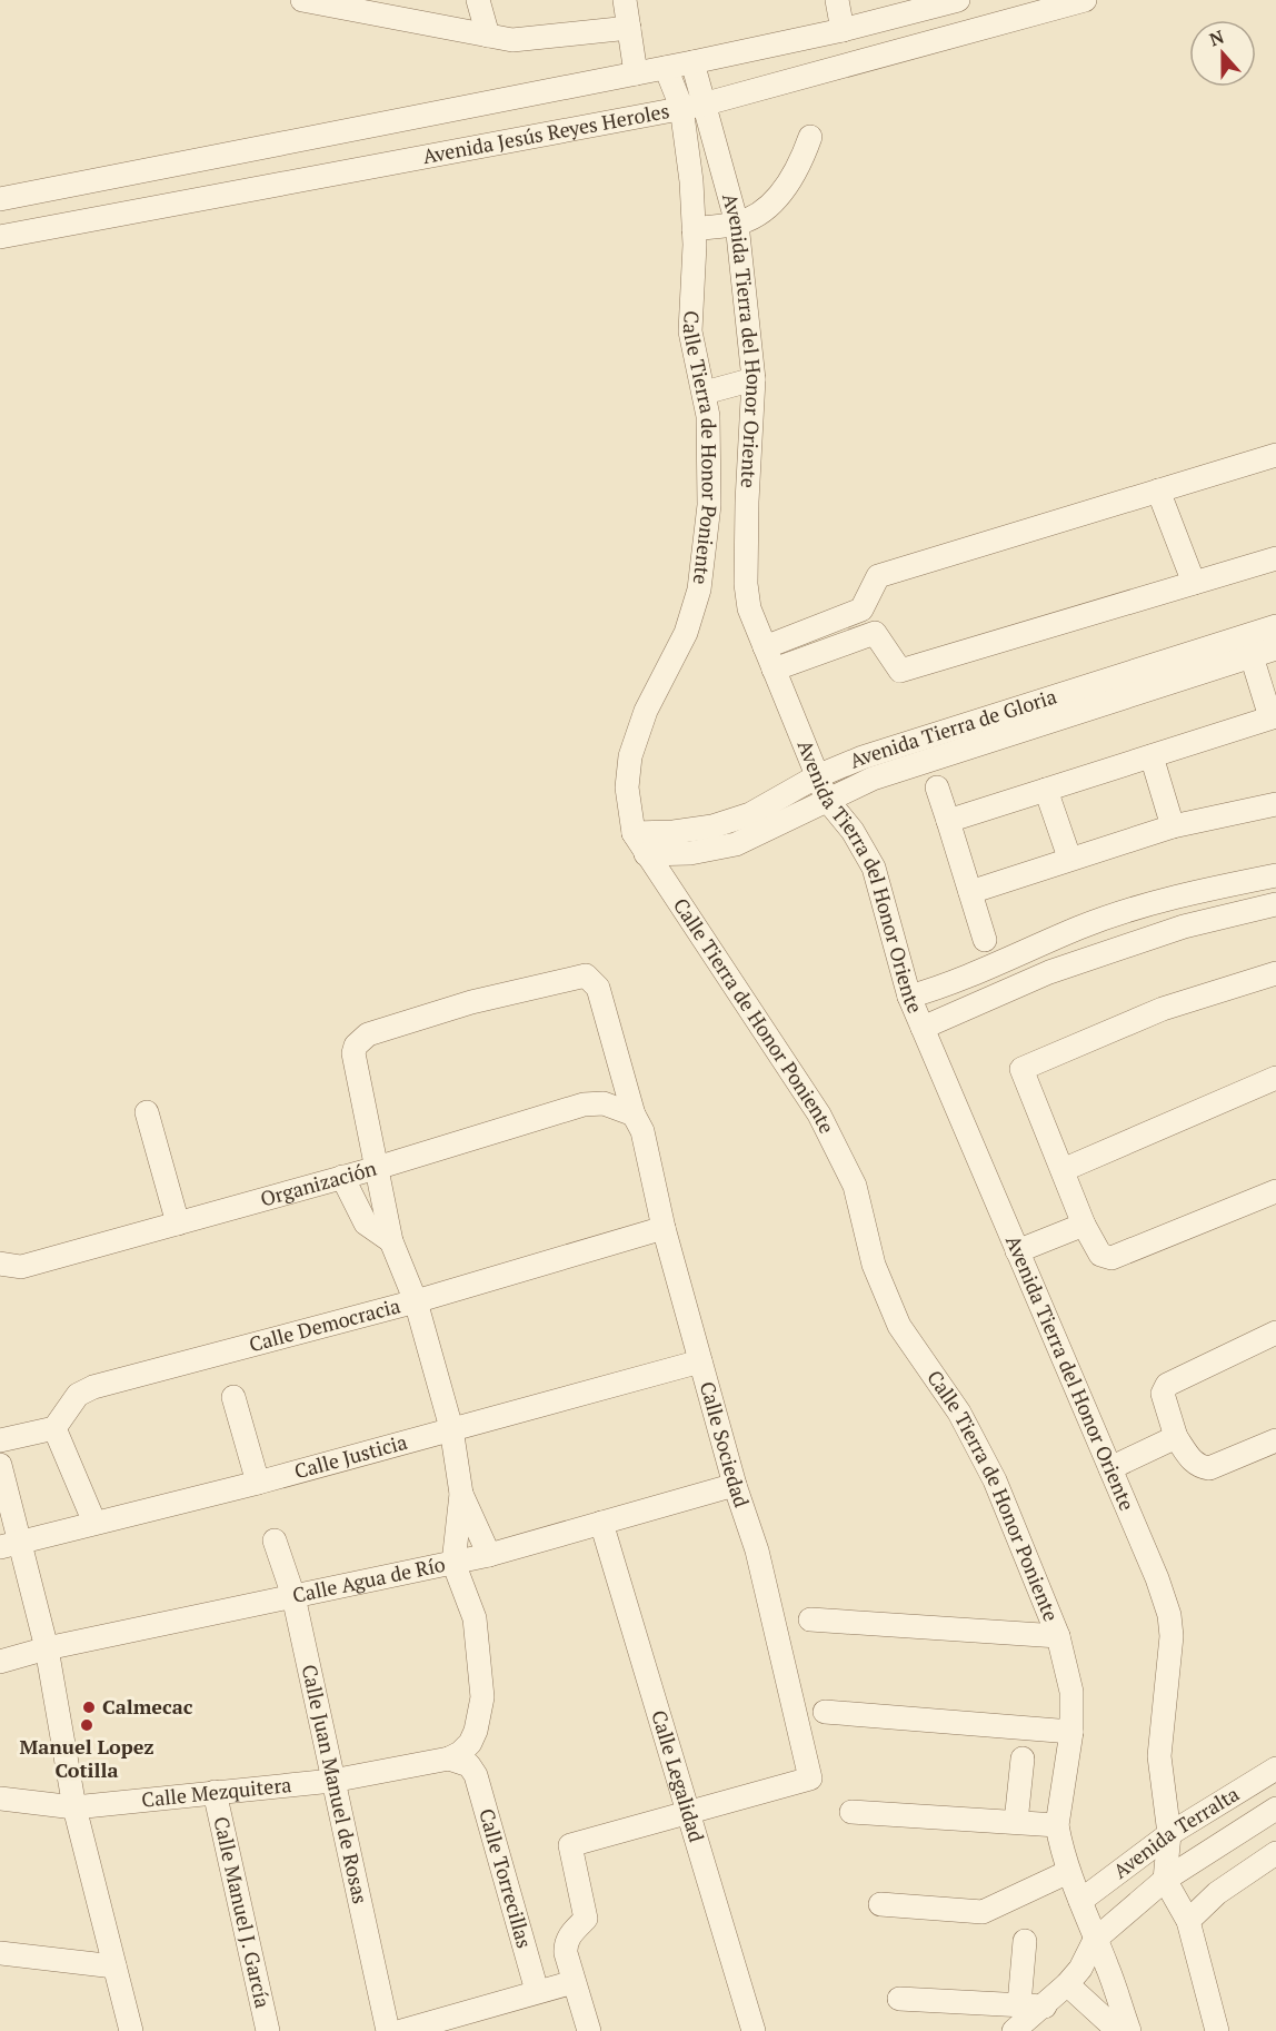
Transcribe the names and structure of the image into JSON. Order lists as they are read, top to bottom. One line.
{"streets":{"street":["Avenida Jesús Reyes Heroles","Avenida Tierra del Honor Oriente","Calle Tierra de Honor Poniente","Avenida Tierra de Gloria","Organización","Calle Democracia","Calle Sociedad","Calle Justicia","Calle Agua de Río","Calle Legalidad","Calle Juan Manuel de Rosas","Calle Mezquitera","Avenida Terralta","Calle Torrecillas","Calle Manuel J. García"]},"crossings":[["Avenida Jesús Reyes Heroles","Avenida Tierra del Honor Oriente"],["Avenida Jesús Reyes Heroles","Calle Tierra de Honor Poniente"],["Avenida Tierra del Honor Oriente","Calle Tierra de Honor Poniente"],["Avenida Tierra del Honor Oriente","Avenida Tierra de Gloria"],["Avenida Tierra del Honor Oriente","Avenida Terralta"],["Calle Tierra de Honor Poniente","Avenida Tierra de Gloria"],["Calle Tierra de Honor Poniente","Avenida Terralta"],["Organización","Calle Sociedad"],["Calle Democracia","Calle Sociedad"],["Calle Sociedad","Calle Justicia"],["Calle Sociedad","Calle Agua de Río"],["Calle Sociedad","Calle Legalidad"],["Calle Sociedad","Calle Torrecillas"],["Calle Agua de Río","Calle Legalidad"],["Calle Agua de Río","Calle Juan Manuel de Rosas"],["Calle Legalidad","Calle Torrecillas"],["Calle Juan Manuel de Rosas","Calle Mezquitera"],["Calle Mezquitera","Calle Torrecillas"],["Calle Mezquitera","Calle Manuel J. García"]],"places":["Calmecac","Manuel Lopez Cotilla"],"north":"top"}
